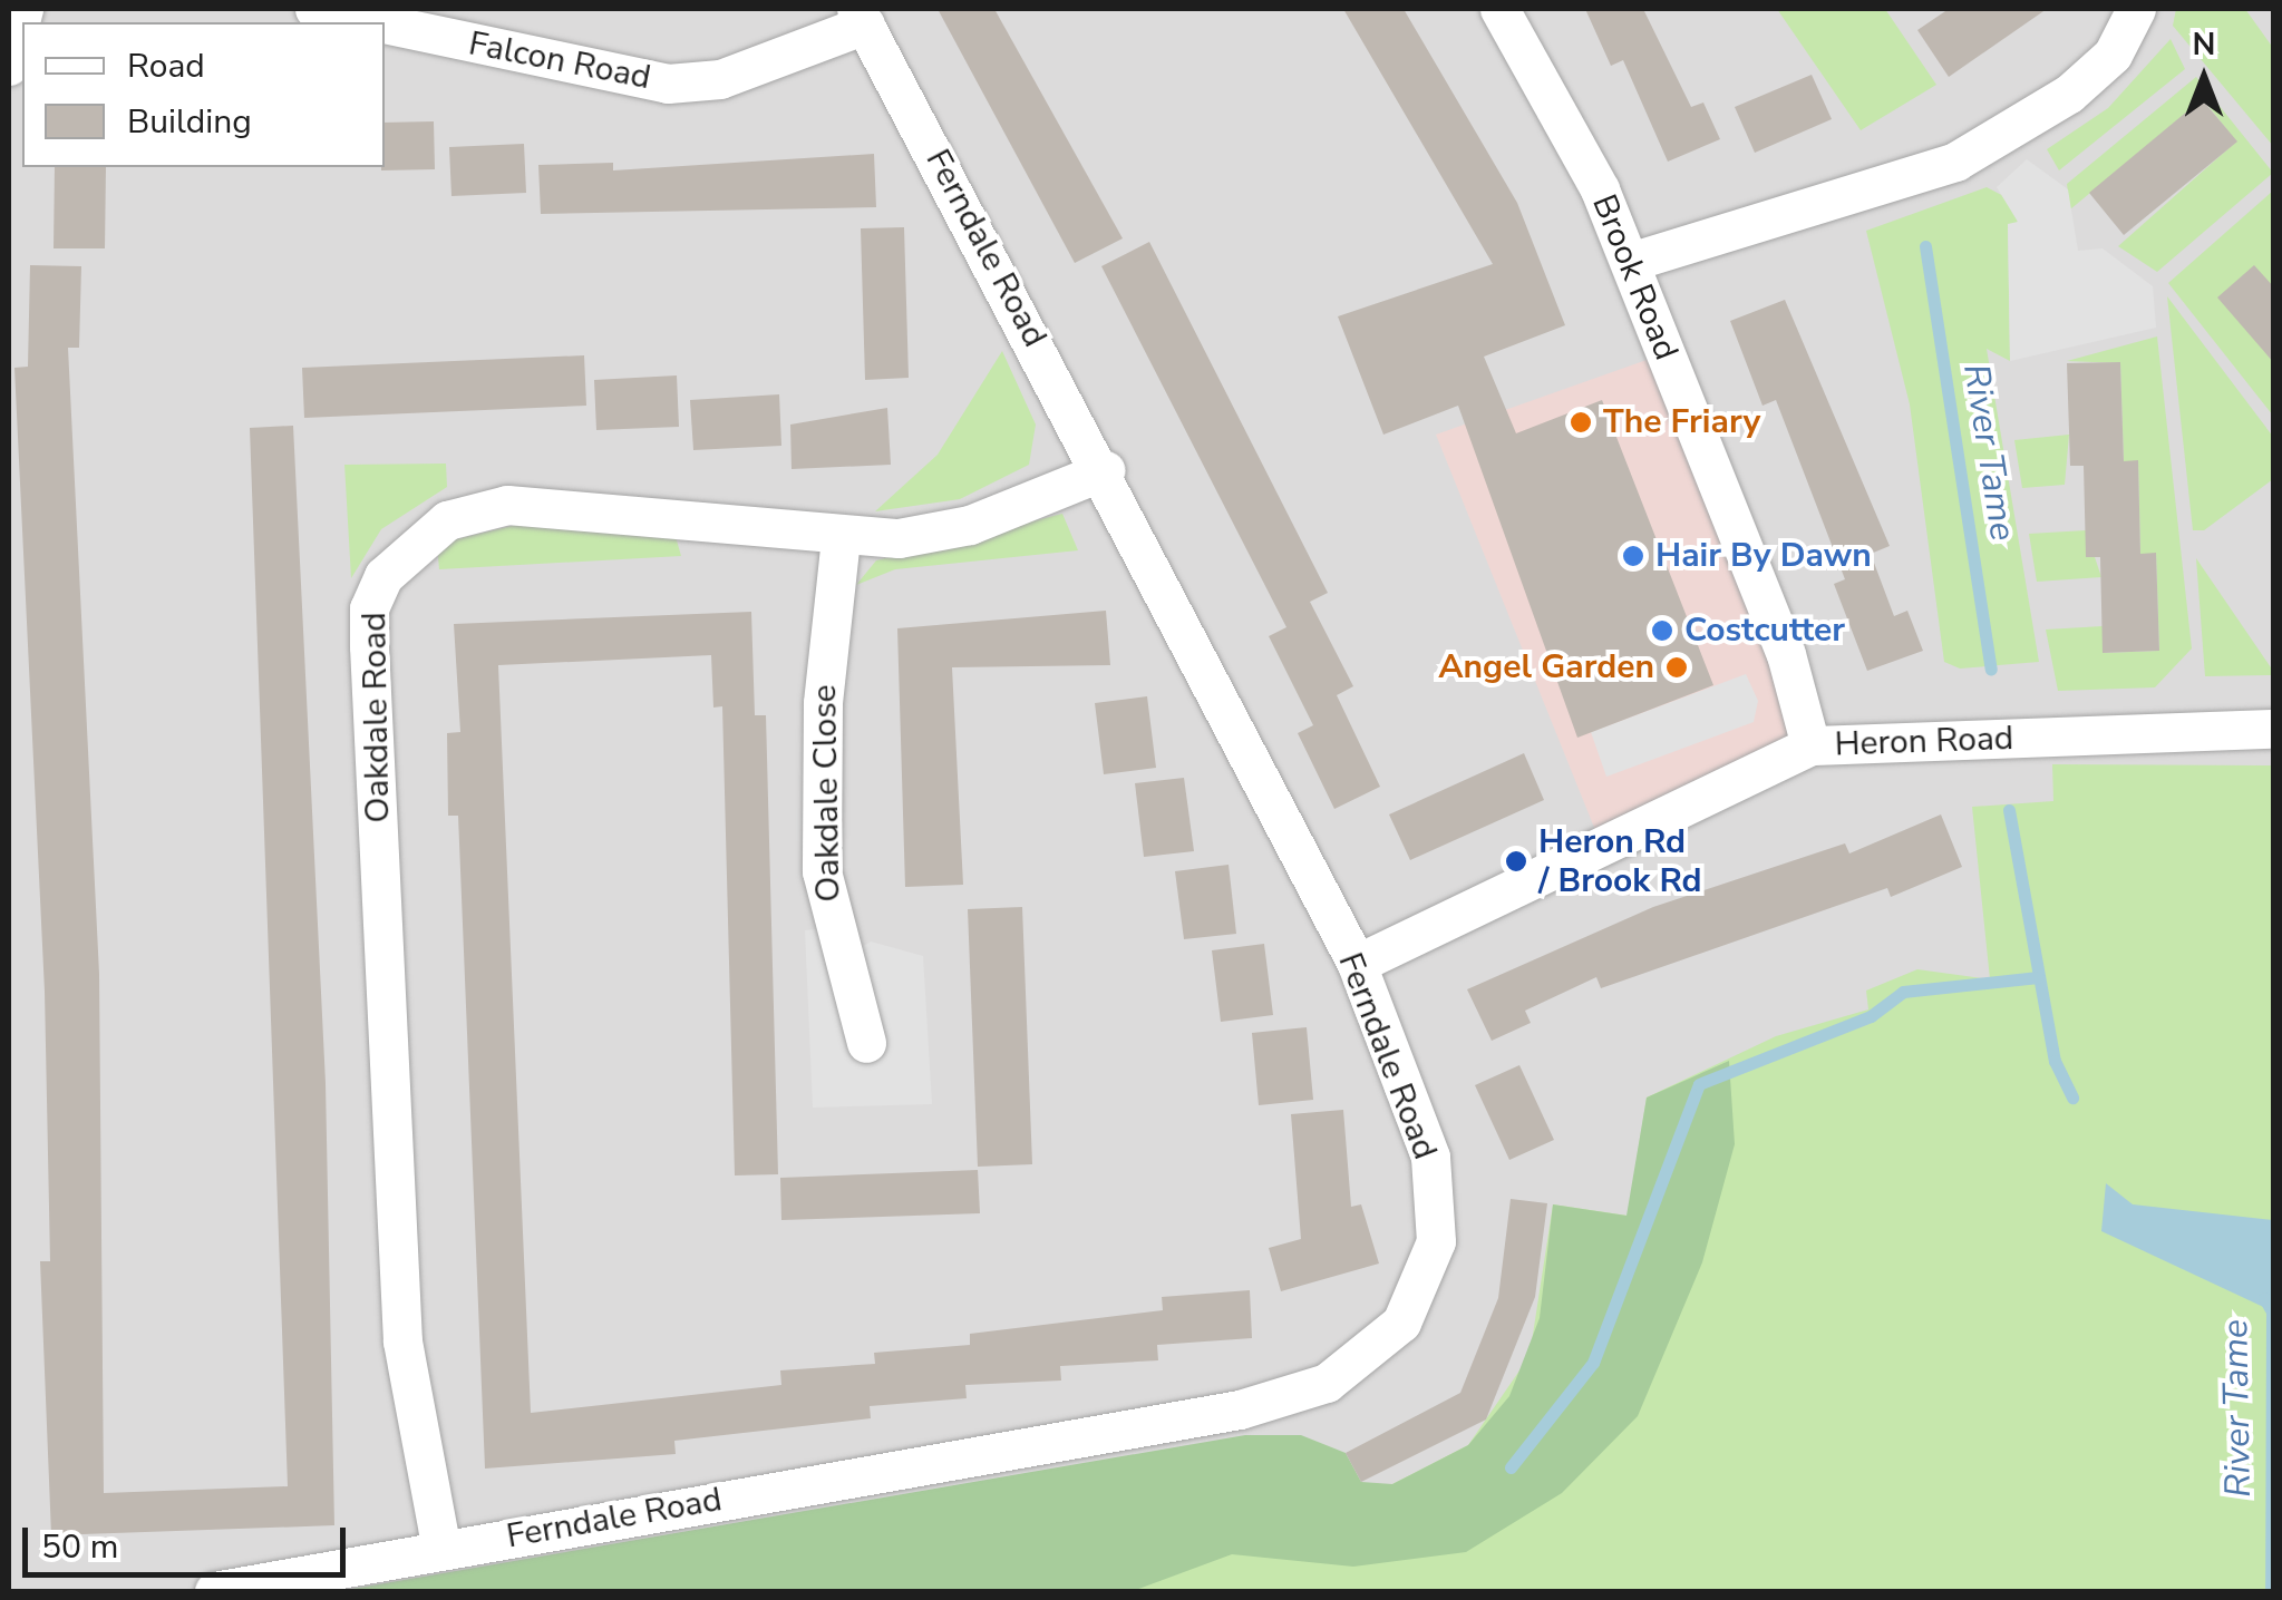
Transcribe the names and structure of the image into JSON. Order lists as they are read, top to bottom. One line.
{"streets":{"street":["Falcon Road","Ferndale Road","Brook Road","Oakdale Road","Heron Road","Oakdale Close"]},"crossings":[["Falcon Road","Ferndale Road"],["Ferndale Road","Oakdale Road"],["Ferndale Road","Heron Road"],["Brook Road","Heron Road"],["Oakdale Road","Oakdale Close"]],"water":["River Tame"],"places":["The Friary","Hair By Dawn","Costcutter","Angel Garden","Heron Rd / Brook Rd"],"legend":["Road","Building"],"scale_bar":"50 m","north":"top"}
